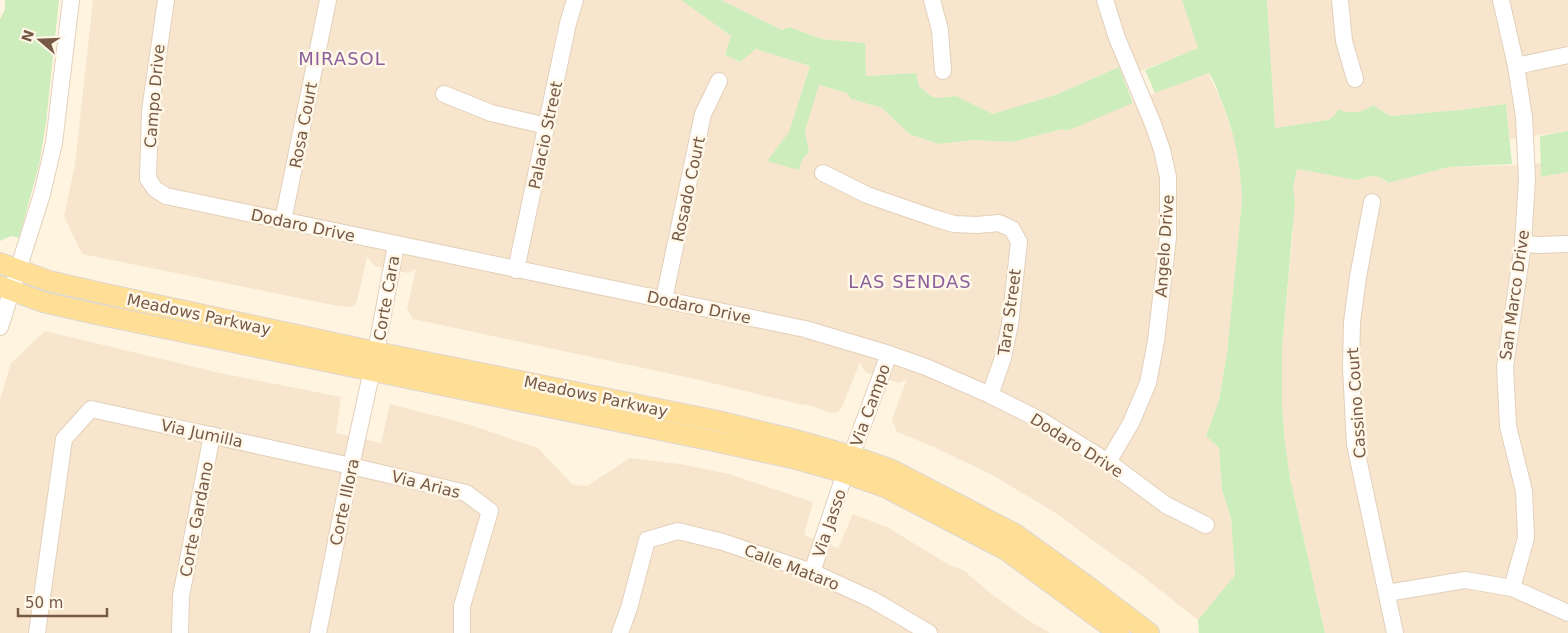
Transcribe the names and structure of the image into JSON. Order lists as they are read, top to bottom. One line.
{"streets":{"main road":["Meadows Parkway"],"street":["Campo Drive","Rosa Court","Palacio Street","Rosado Court","Dodaro Drive","Angelo Drive","San Marco Drive","Corte Cara","Tara Street","Cassino Court","Via Campo","Via Jumilla","Via Arias","Corte Illora","Corte Gardano","Via Jasso","Calle Mataro"]},"crossings":[["Campo Drive","Dodaro Drive"],["Rosa Court","Dodaro Drive"],["Palacio Street","Dodaro Drive"],["Rosado Court","Dodaro Drive"],["Dodaro Drive","Angelo Drive"],["Dodaro Drive","Corte Cara"],["Dodaro Drive","Tara Street"],["Dodaro Drive","Via Campo"],["Corte Cara","Meadows Parkway"],["Corte Cara","Corte Illora"],["Meadows Parkway","Via Campo"],["Meadows Parkway","Corte Illora"],["Meadows Parkway","Via Jasso"],["Via Campo","Via Jasso"],["Via Jumilla","Via Arias"],["Via Jumilla","Corte Illora"],["Via Jumilla","Corte Gardano"],["Via Arias","Corte Illora"],["Via Jasso","Calle Mataro"]],"districts":["MIRASOL","LAS SENDAS"],"scale_bar":"50 m","north":"left"}
